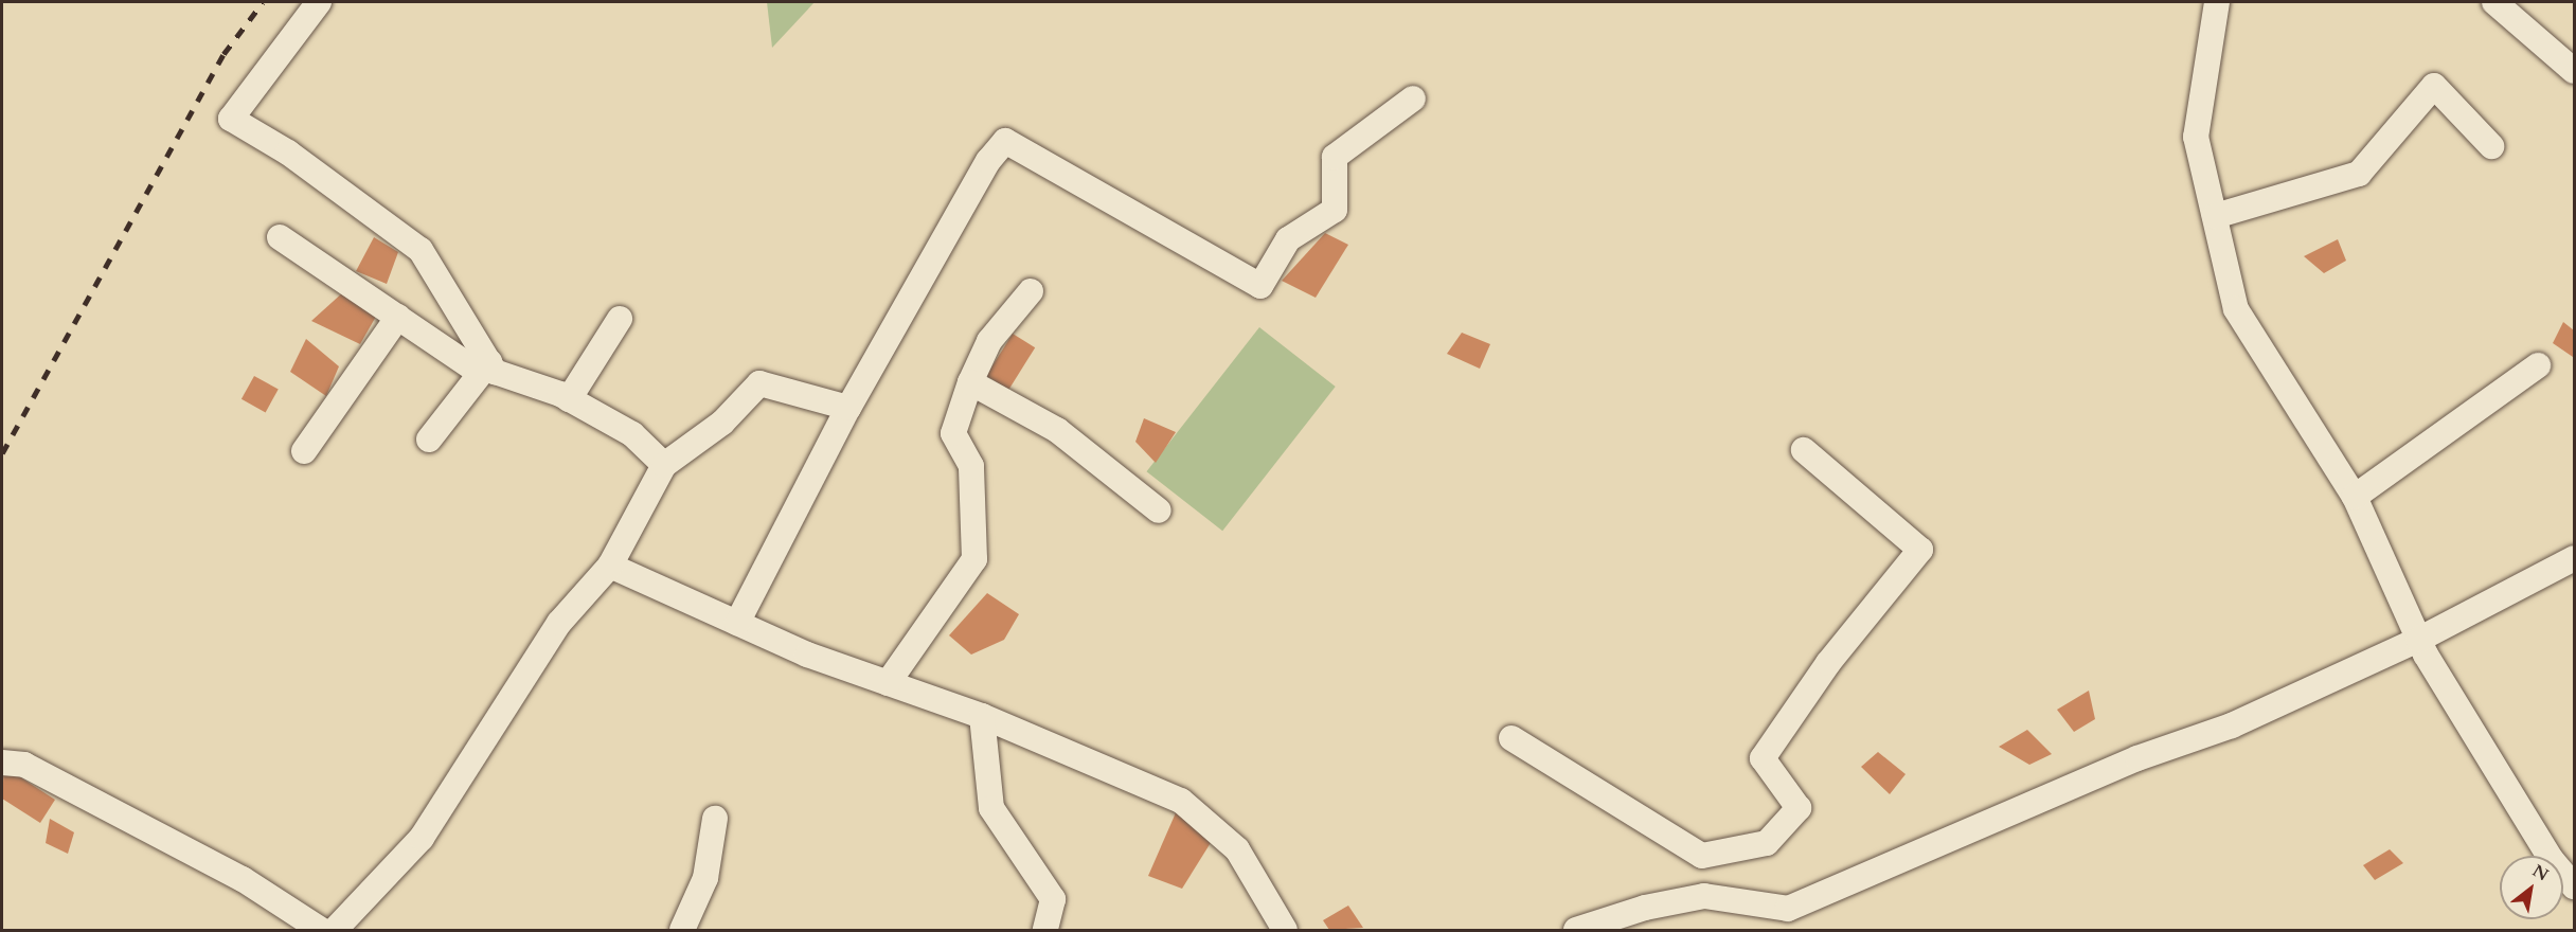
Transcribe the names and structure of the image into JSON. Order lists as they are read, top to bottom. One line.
{"north":"top right"}
